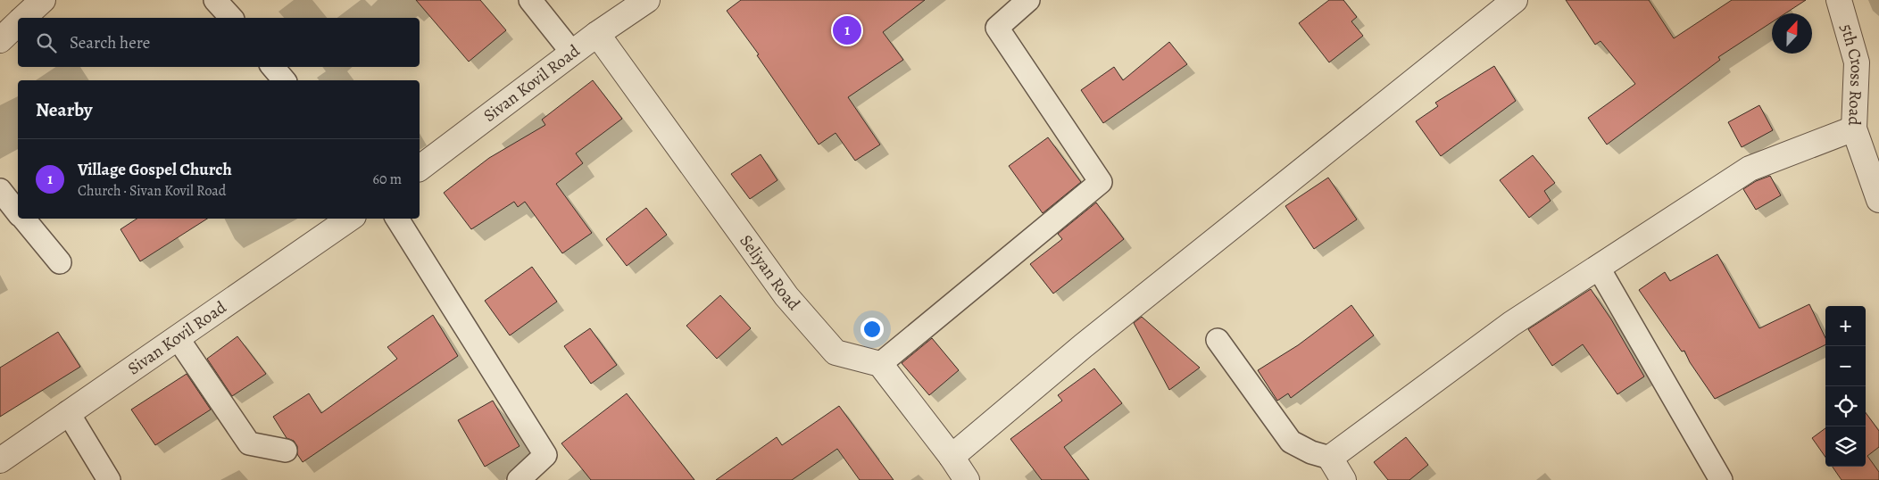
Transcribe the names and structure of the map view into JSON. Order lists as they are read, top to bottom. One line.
{"streets":{"street":["5th Cross Road","Sivan Kovil Road","Seliyan Road"]},"crossings":[["Sivan Kovil Road","Seliyan Road"]],"north":"top","page":{"pins":"1","search":"Search here","heading":"Nearby","list":[{"mark":"1","name":"Village Gospel Church","note":"Church · Sivan Kovil Road","value":"60 m"}],"map_buttons":["+","−"]}}
